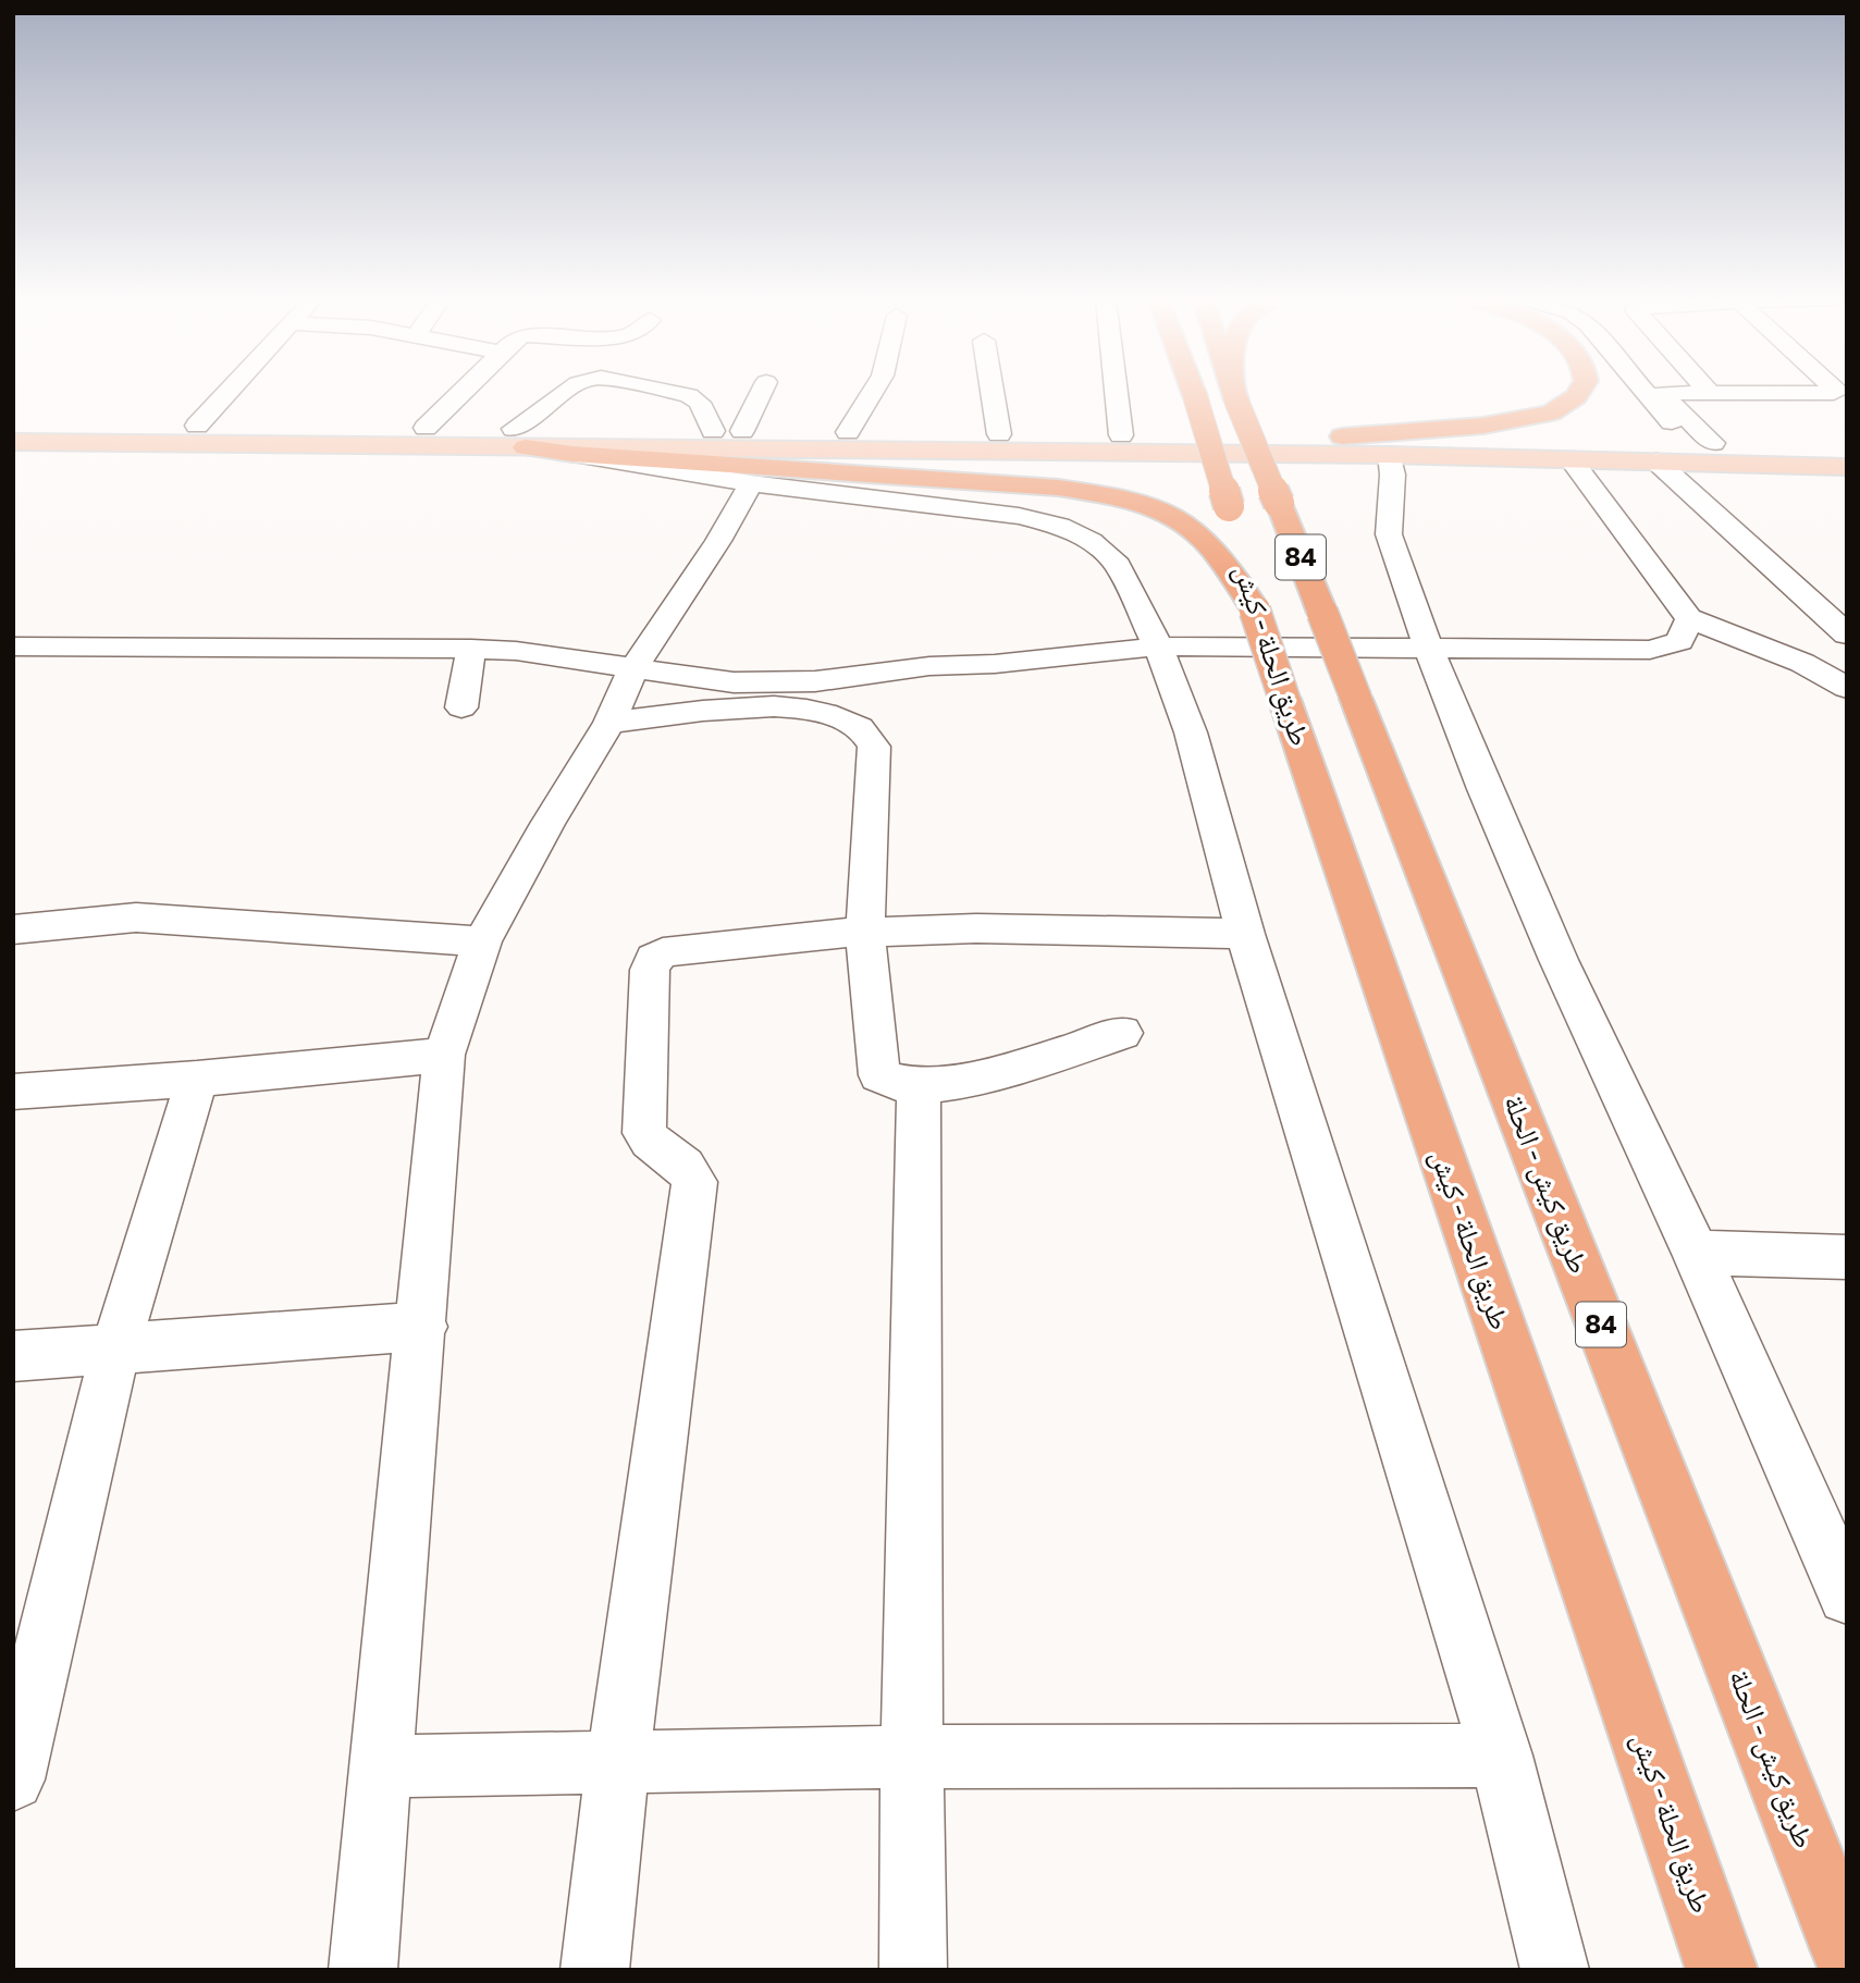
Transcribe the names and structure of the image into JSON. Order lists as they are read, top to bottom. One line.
{"streets":{"highway":["84","طريق الحلة - كيش","طريق كيش - الحلة"]}}
